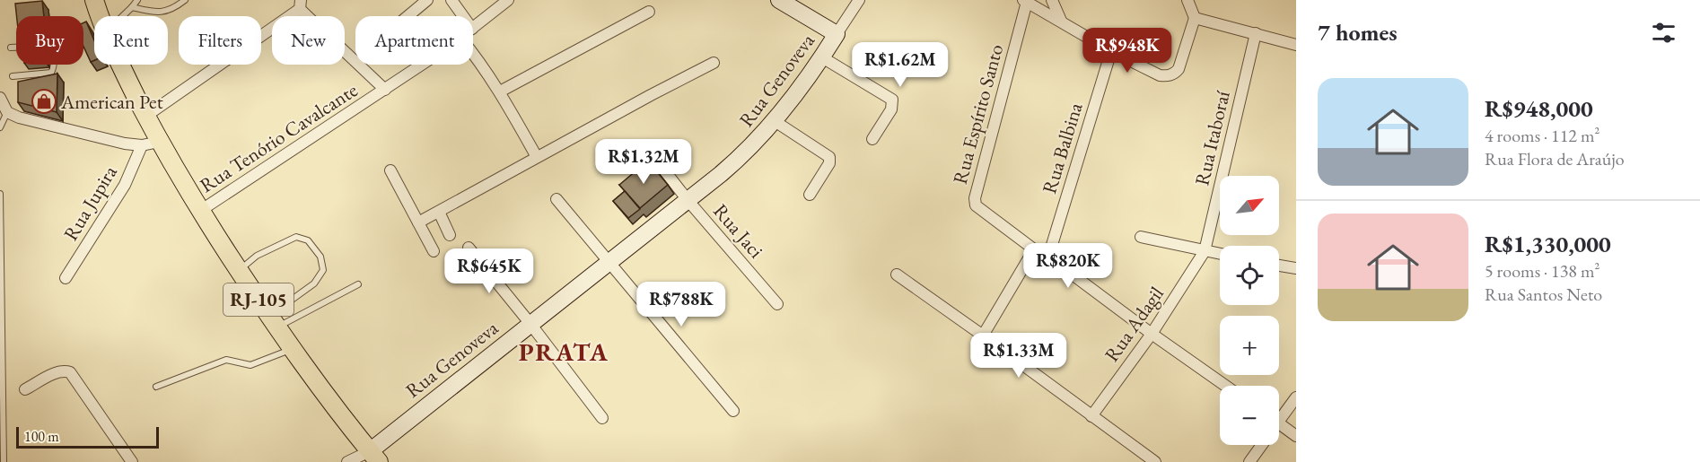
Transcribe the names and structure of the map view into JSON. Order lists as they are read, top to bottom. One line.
{"streets":{"main road":["RJ-105"],"street":["Rua Genoveva","Rua Espírito Santo","Rua Tenório Cavalcante","Rua Itaboraí","Rua Balbina","Rua Jupira","Rua Jaci","Rua Adagil"]},"crossings":[["Rua Genoveva","Rua Jaci"],["Rua Genoveva","RJ-105"],["Rua Espírito Santo","Rua Balbina"],["Rua Espírito Santo","Rua Adagil"],["Rua Tenório Cavalcante","RJ-105"],["Rua Itaboraí","Rua Adagil"]],"districts":["PRATA"],"places":{"shop":["American Pet"]},"scale_bar":"100 m","north":"top right","page":{"heading":"7 homes","chip":["Buy","Rent","Filters","New","Apartment"],"price":["R$948K","R$1.62M","R$1.32M","R$820K","R$645K","R$788K","R$1.33M"],"list":[{"name":"R$948,000","note":"4 rooms · 112 m² · Rua Flora de Araújo"},{"name":"R$1,330,000","note":"5 rooms · 138 m² · Rua Santos Neto"}],"map_buttons":["+","−"],"scale":"100 m"}}
